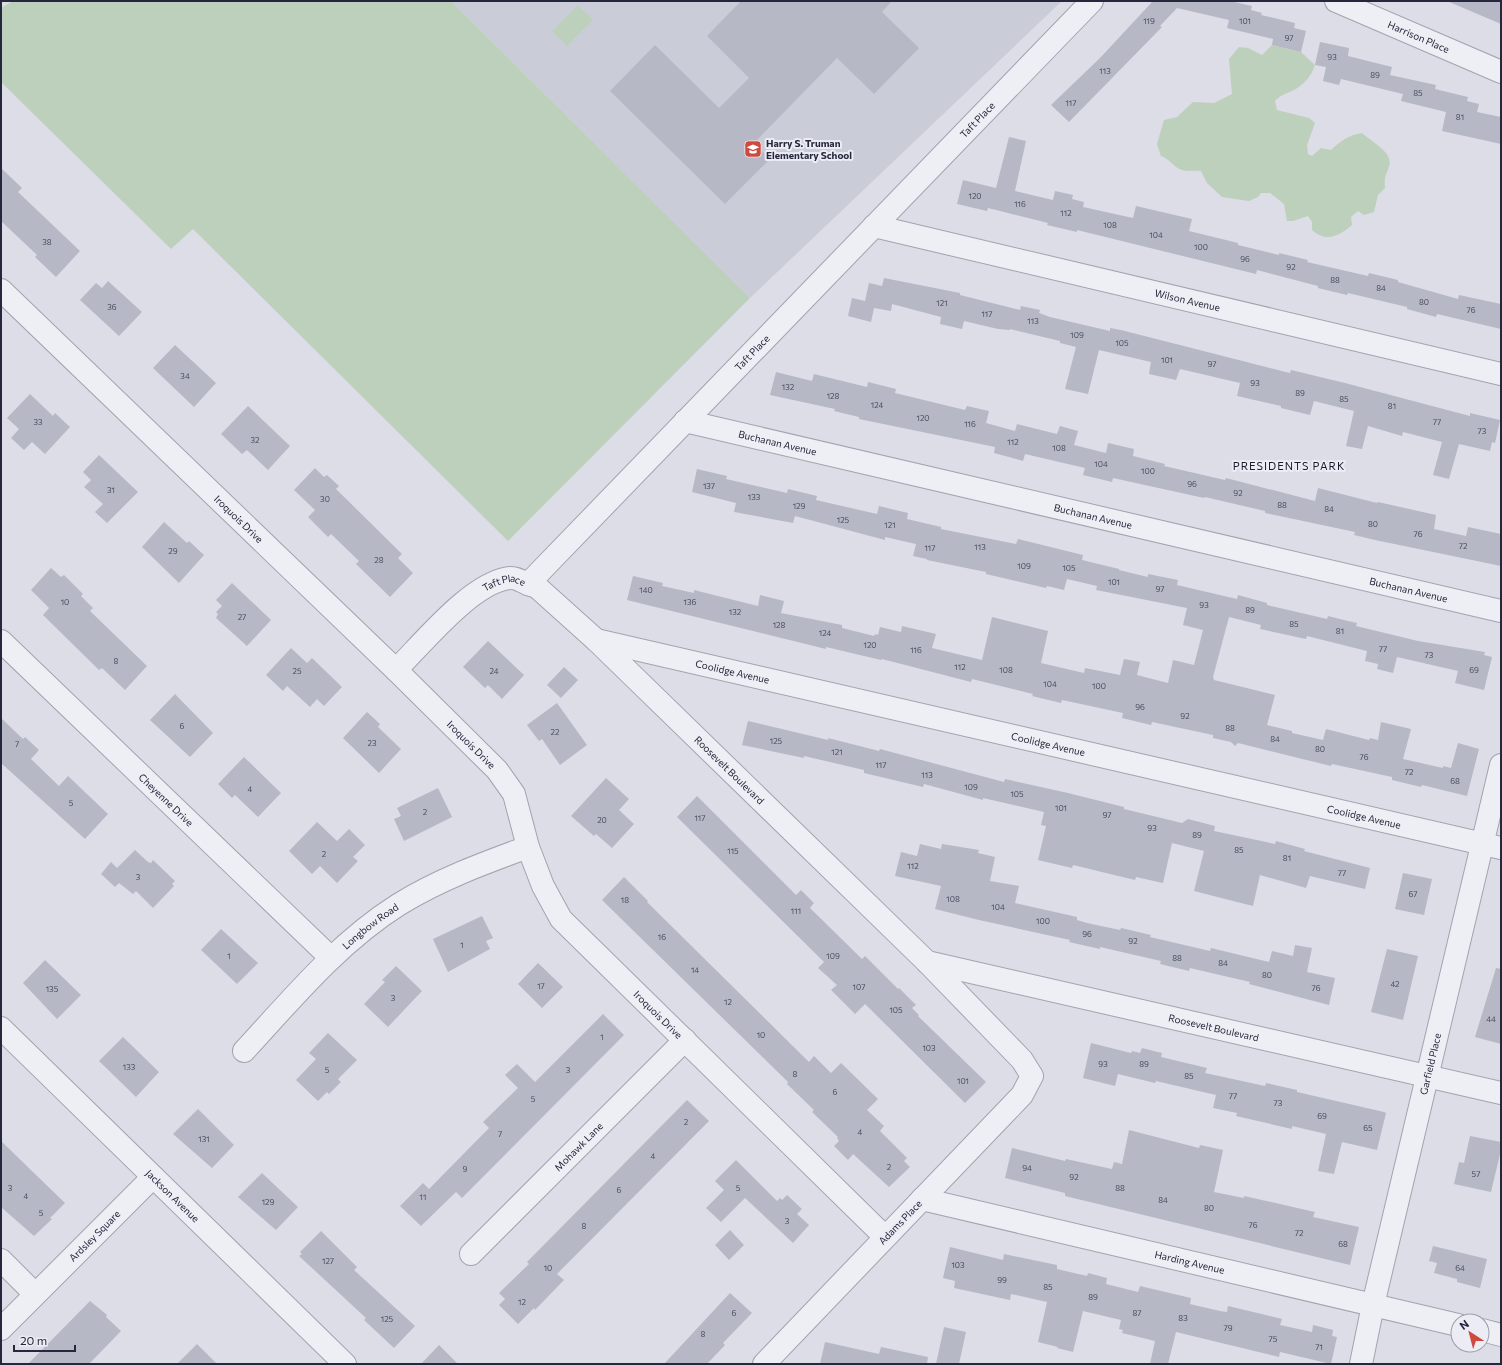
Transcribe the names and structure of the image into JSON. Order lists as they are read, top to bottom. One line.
{"streets":{"street":["Harrison Place","Taft Place","Wilson Avenue","Buchanan Avenue","Iroquois Drive","Coolidge Avenue","Roosevelt Boulevard","Cheyenne Drive","Longbow Road","Garfield Place","Mohawk Lane","Jackson Avenue","Adams Place","Ardsley Square","Harding Avenue"]},"crossings":[["Taft Place","Wilson Avenue"],["Taft Place","Buchanan Avenue"],["Taft Place","Iroquois Drive"],["Taft Place","Roosevelt Boulevard"],["Iroquois Drive","Longbow Road"],["Iroquois Drive","Mohawk Lane"],["Iroquois Drive","Adams Place"],["Coolidge Avenue","Roosevelt Boulevard"],["Coolidge Avenue","Garfield Place"],["Roosevelt Boulevard","Garfield Place"],["Roosevelt Boulevard","Adams Place"],["Cheyenne Drive","Longbow Road"],["Garfield Place","Harding Avenue"],["Jackson Avenue","Ardsley Square"],["Adams Place","Harding Avenue"]],"districts":["PRESIDENTS PARK"],"places":{"school or university":["Harry S. Truman Elementary School"]},"house_numbers":["119","101","97","93","113","89","85","117","81","120","116","112","108","104","38","100","96","92","88","84","80","121","36","76","117","113","109","105","101","97","34","93","132","89","128","85","124","81","120","33","77","116","73","32","112","108","104","100","96","137","31","92","133","30","88","129","84","125","80","121","76","72","113","117","29","28","109","105","101","97","140","10","136","93","89","132","27","85","128","81","124","120","77","116","73","8","112","108","69","25","24","104","100","96","92","6","88","22","84","125","23","7","80","121","76","117","72","113","68","109","4","105","5","101","2","97","117","20","93","89","85","115","2","81","112","77","3","67","108","18","104","111","100","96","16","92","1","1","109","88","84","14","80","42","17","107","76","135","3","12","105","44","10","1","103","93","89","133","5","3","8","85","101","6","77","5","73","69","2","65","4","7","131","4","2","94","9","57","92","3","5","88","6","4","11","84","129","80","5","3","76","8","72","68","127","103","10","64","99","85","89","12","6","87","83","125","79","8","75","71"],"scale_bar":"20 m","north":"top left"}
